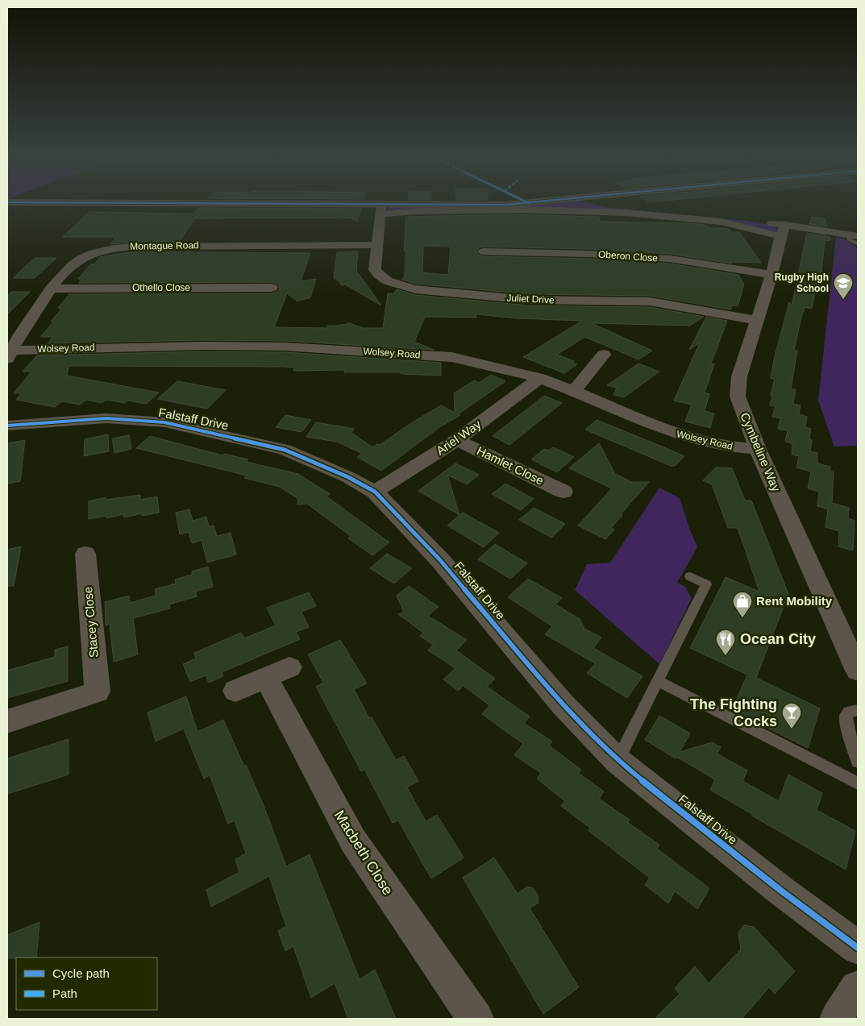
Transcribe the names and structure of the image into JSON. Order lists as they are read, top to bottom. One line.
{"streets":{"street":["Montague Road","Oberon Close","Othello Close","Juliet Drive","Wolsey Road","Falstaff Drive","Ariel Way","Cymbeline Way","Hamlet Close","Stacey Close","Macbeth Close"]},"crossings":[["Montague Road","Othello Close"],["Montague Road","Juliet Drive"],["Montague Road","Wolsey Road"],["Oberon Close","Cymbeline Way"],["Juliet Drive","Cymbeline Way"],["Wolsey Road","Ariel Way"],["Wolsey Road","Cymbeline Way"],["Falstaff Drive","Ariel Way"],["Ariel Way","Hamlet Close"]],"places":{"school or university":["Rugby High School"],"shop":["Rent Mobility"],"restaurant":["Ocean City"],"bar":["The Fighting Cocks"]},"legend":["Cycle path","Path"]}
